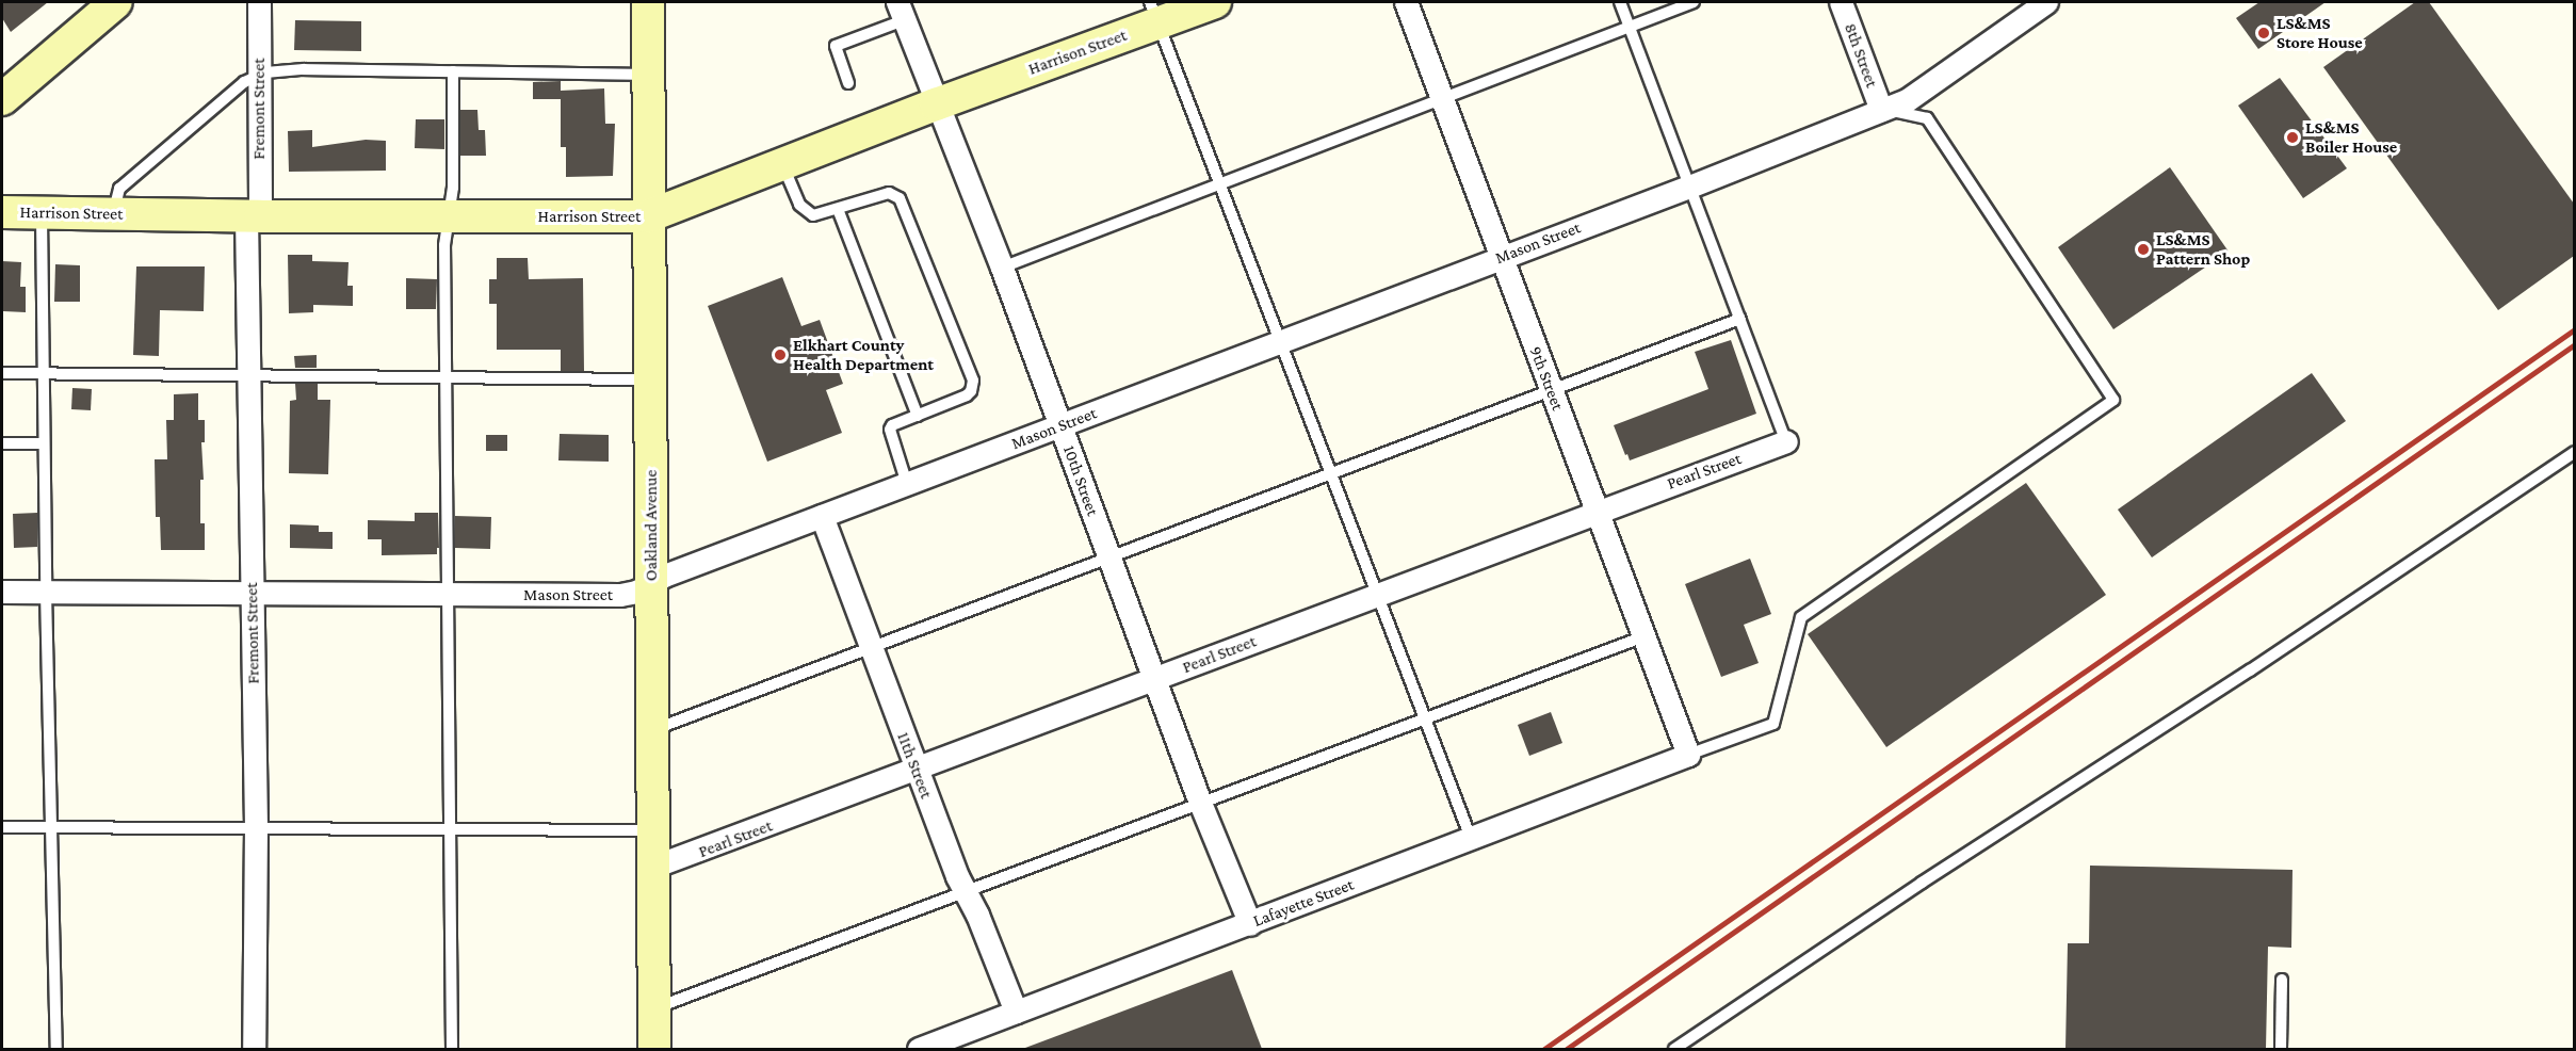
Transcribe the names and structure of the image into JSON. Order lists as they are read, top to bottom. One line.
{"streets":{"street":["Harrison Street","8th Street","Fremont Street","Mason Street","9th Street","Pearl Street","10th Street","Oakland Avenue","11th Street","Lafayette Street"]},"crossings":[["Harrison Street","Fremont Street"],["Harrison Street","10th Street"],["Harrison Street","Oakland Avenue"],["8th Street","Mason Street"],["Fremont Street","Mason Street"],["Mason Street","9th Street"],["Mason Street","10th Street"],["Mason Street","Oakland Avenue"],["Mason Street","11th Street"],["9th Street","Pearl Street"],["9th Street","Lafayette Street"],["Pearl Street","10th Street"],["Pearl Street","Oakland Avenue"],["Pearl Street","11th Street"],["10th Street","Lafayette Street"],["11th Street","Lafayette Street"]],"places":["LS&MS Store House","LS&MS Boiler House","LS&MS Pattern Shop","Elkhart County Health Department"]}
